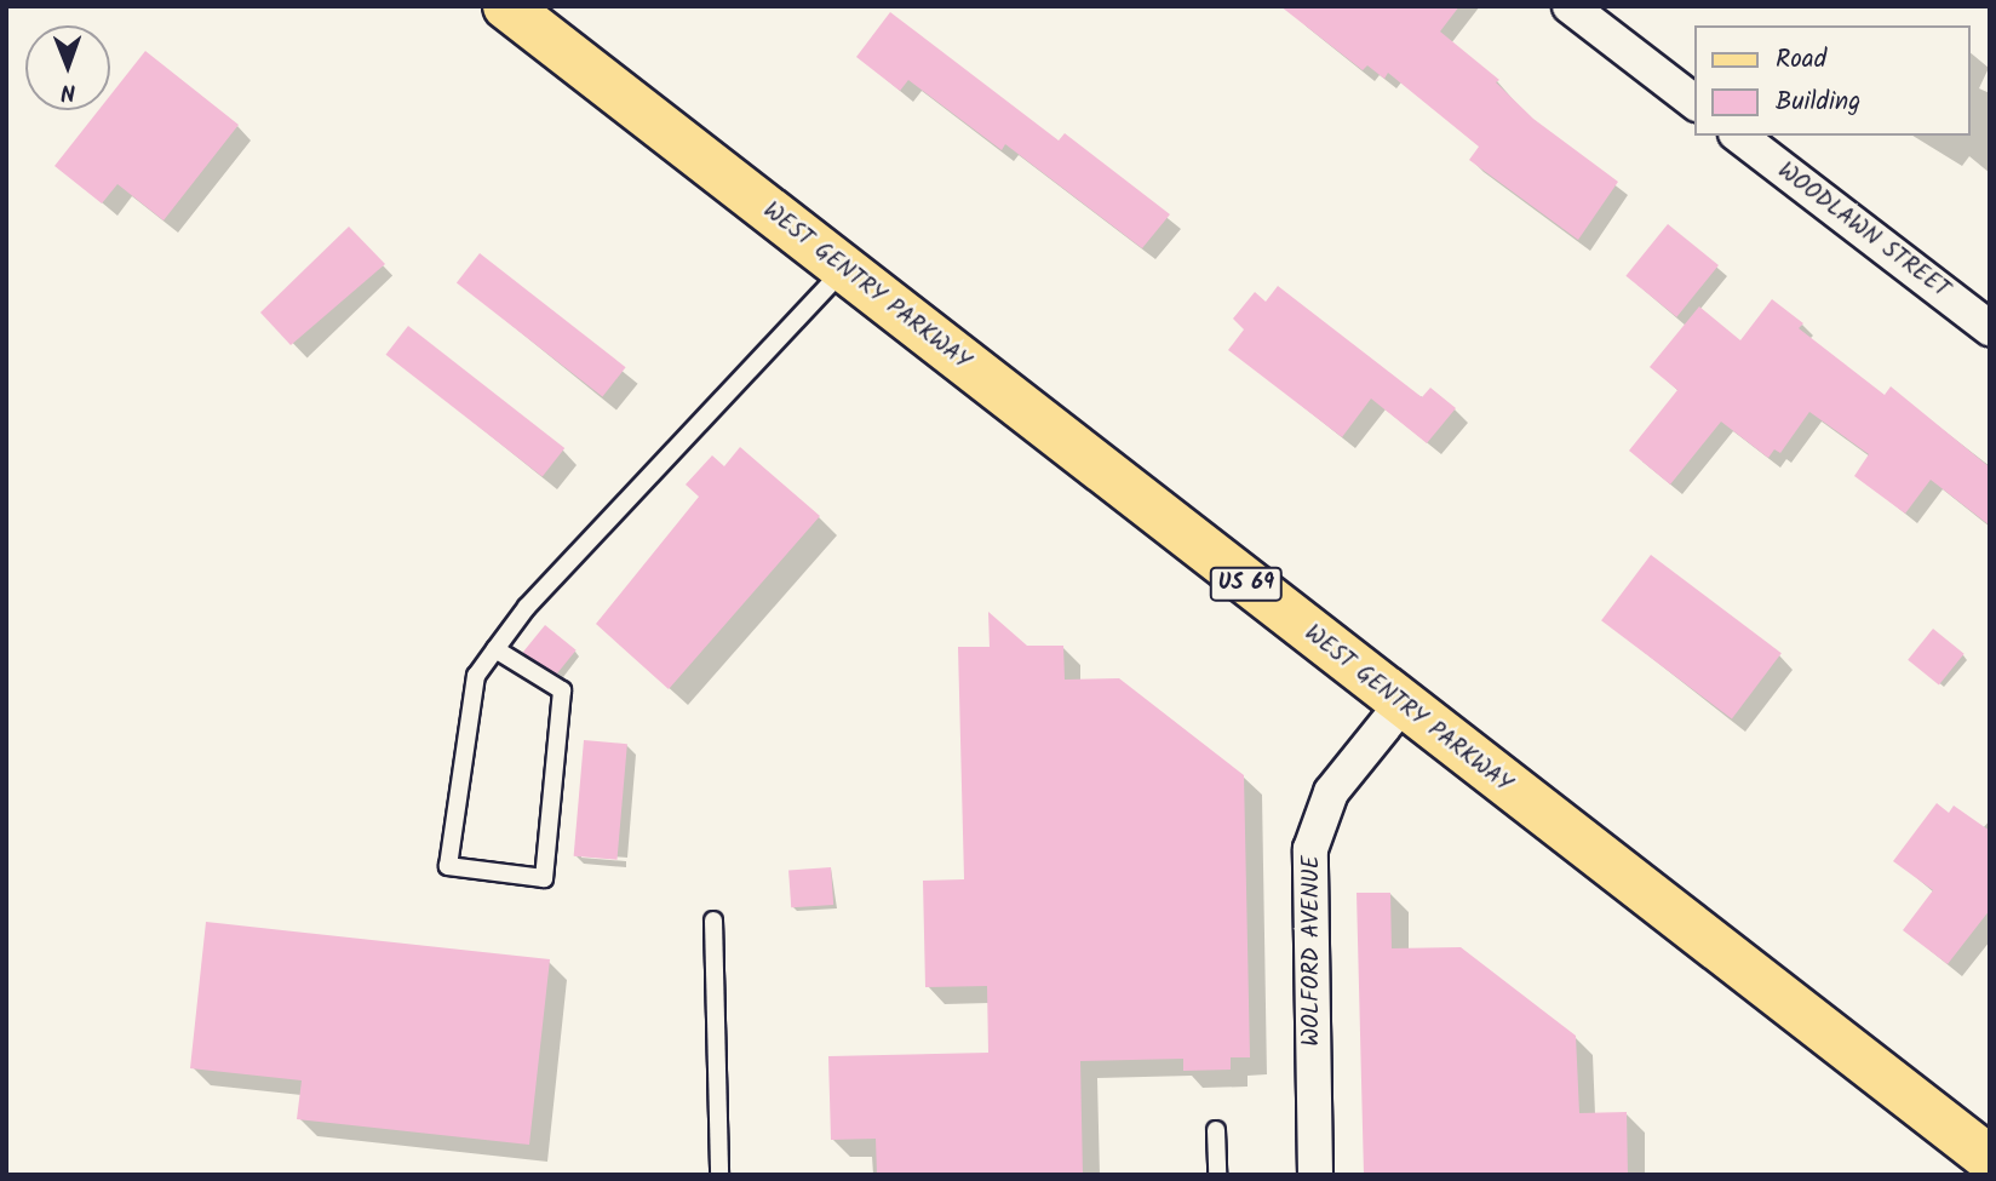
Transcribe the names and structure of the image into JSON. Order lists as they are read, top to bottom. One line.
{"streets":{"main road":["WEST GENTRY PARKWAY","US 69"],"street":["WOODLAWN STREET","WOLFORD AVENUE"]},"crossings":[["WEST GENTRY PARKWAY","WOLFORD AVENUE"]],"legend":["Road","Building"],"north":"bottom"}
